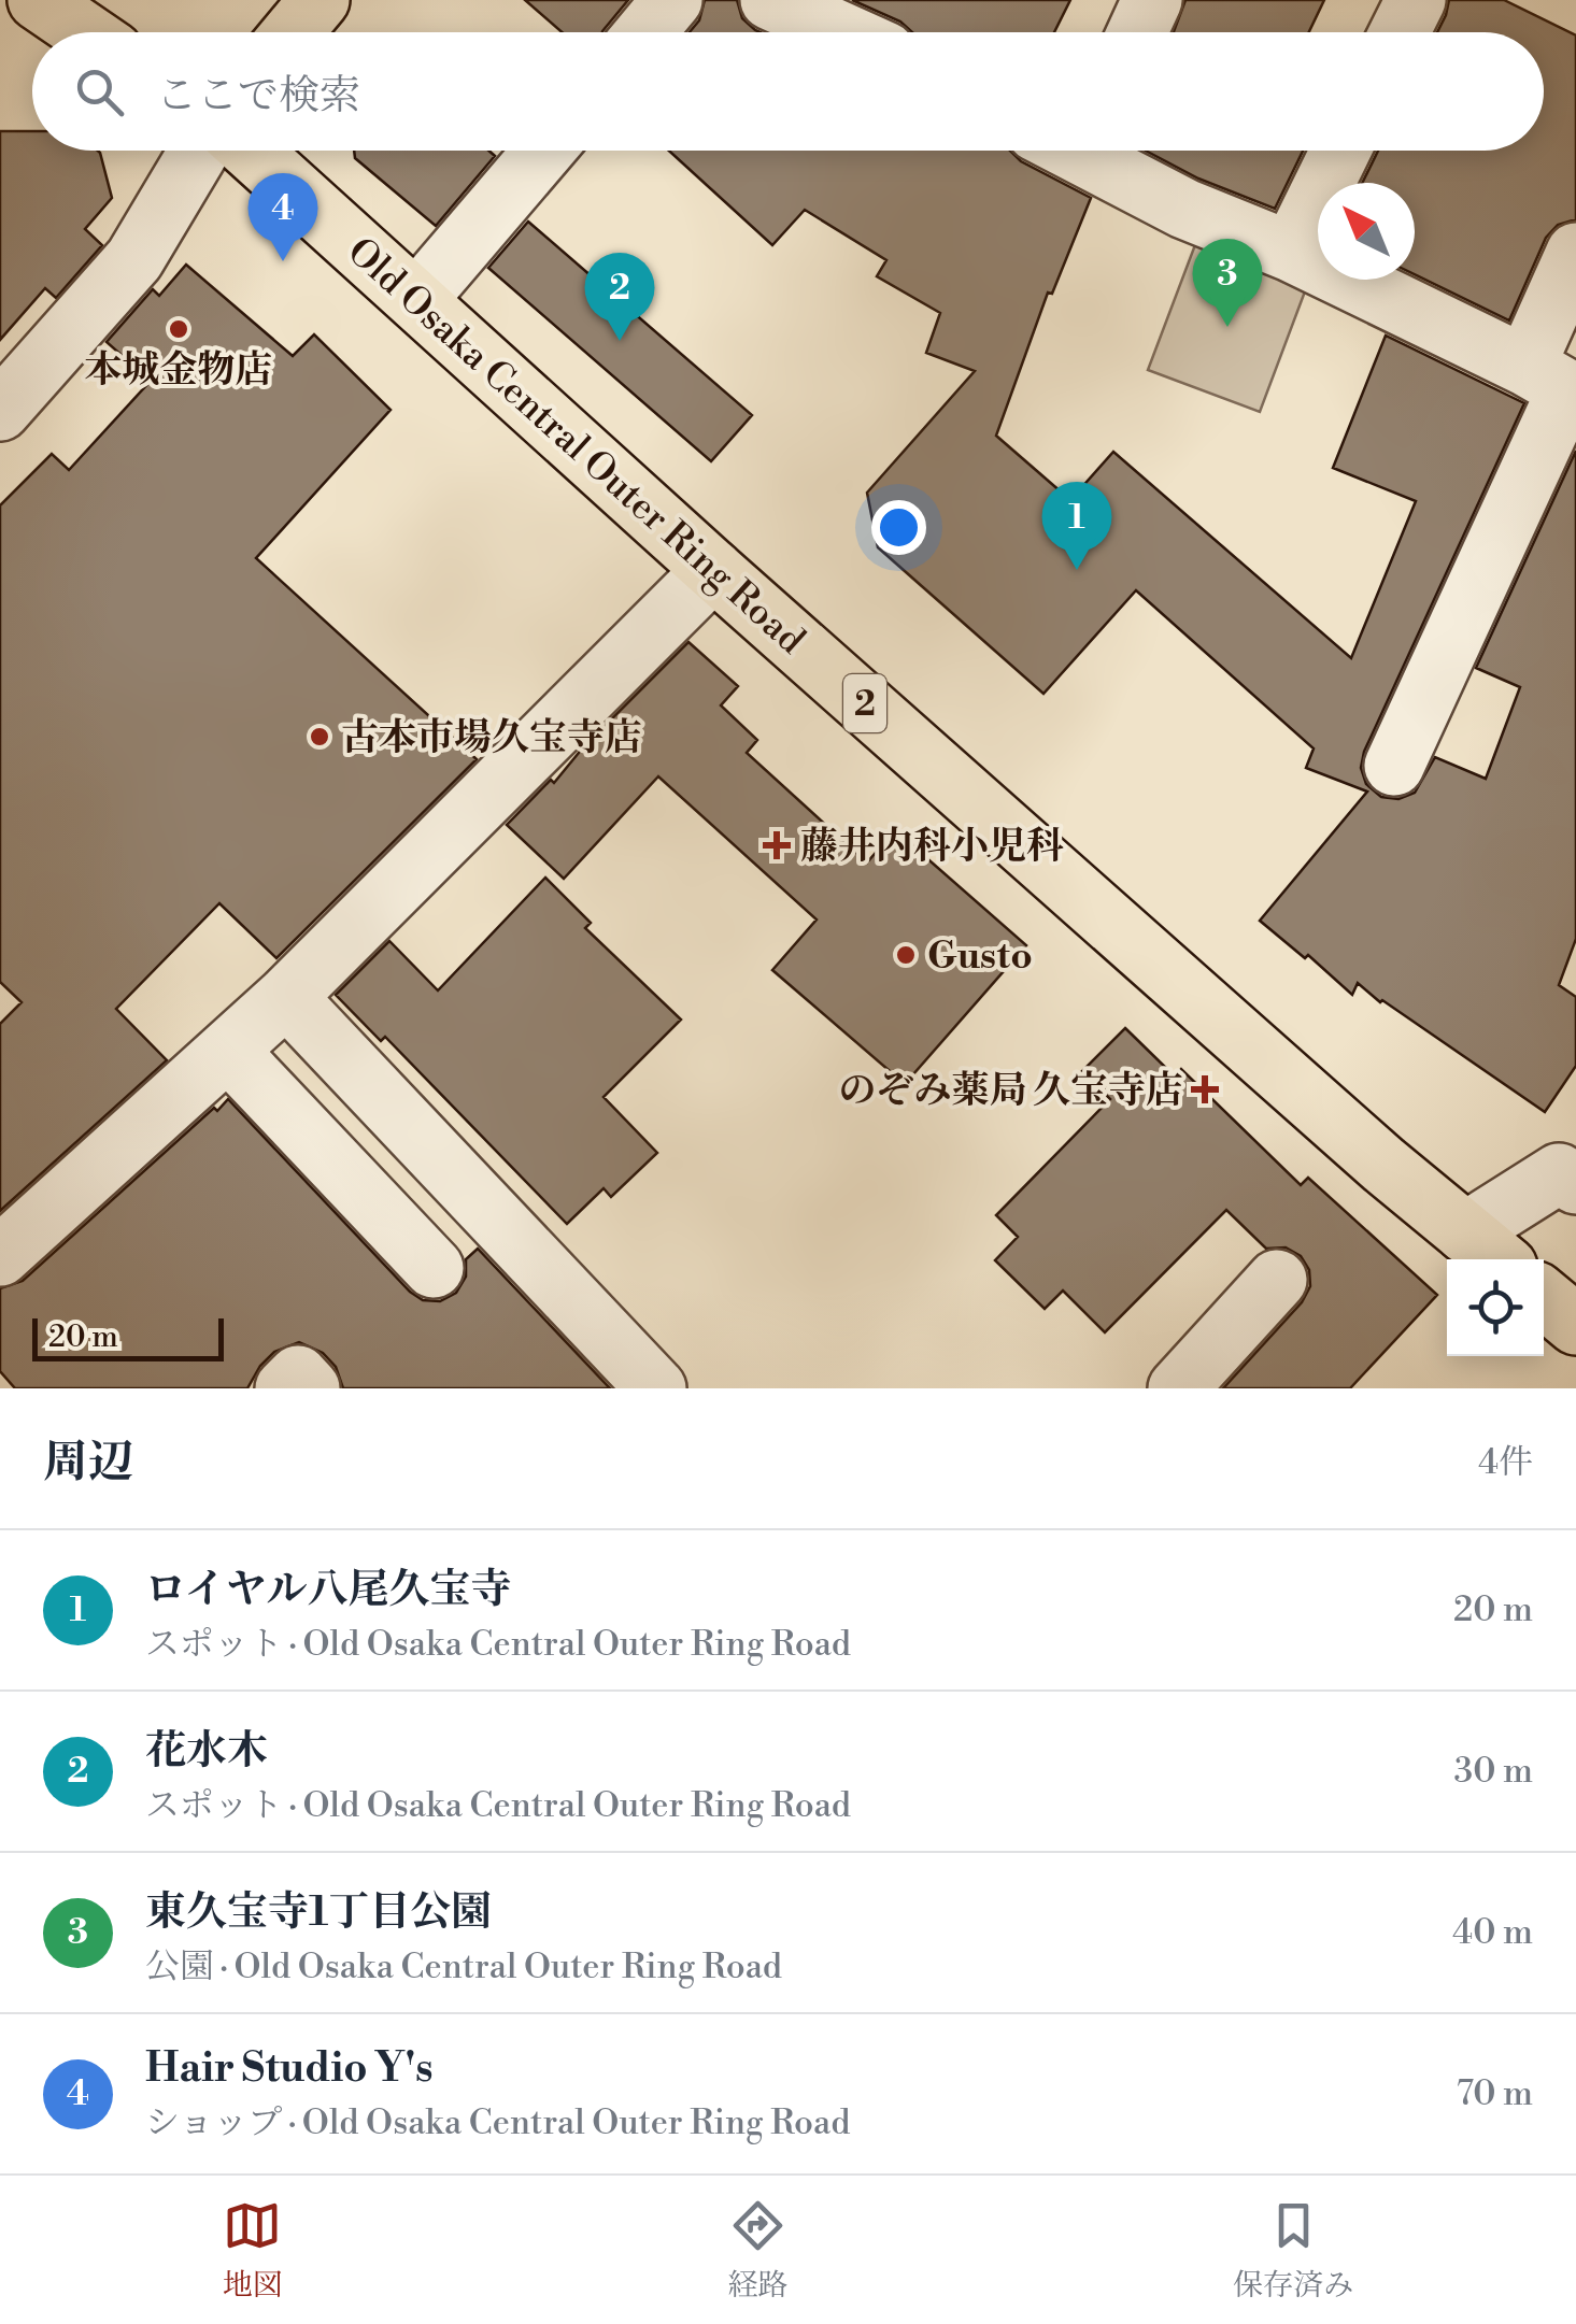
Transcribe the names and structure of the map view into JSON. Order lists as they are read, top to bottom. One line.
{"streets":{"main road":["Old Osaka Central Outer Ring Road","2"]},"places":{"other":["本城金物店","古本市場久宝寺店","Gusto"],"health":["藤井内科小児科","のぞみ薬局 久宝寺店"]},"scale_bar":"20 m","north":"top left","page":{"search":"ここで検索","pins":["4","3","2","1"],"scale":"20 m","heading":["周辺","4件"],"list":[{"mark":"1","name":"ロイヤル八尾久宝寺","note":"スポット · Old Osaka Central Outer Ring Road","value":"20 m"},{"mark":"2","name":"花水木","note":"スポット · Old Osaka Central Outer Ring Road","value":"30 m"},{"mark":"3","name":"東久宝寺1丁目公園","note":"公園 · Old Osaka Central Outer Ring Road","value":"40 m"},{"mark":"4","name":"Hair Studio Y's","note":"ショップ · Old Osaka Central Outer Ring Road","value":"70 m"}],"nav":["地図","経路","保存済み"]}}
